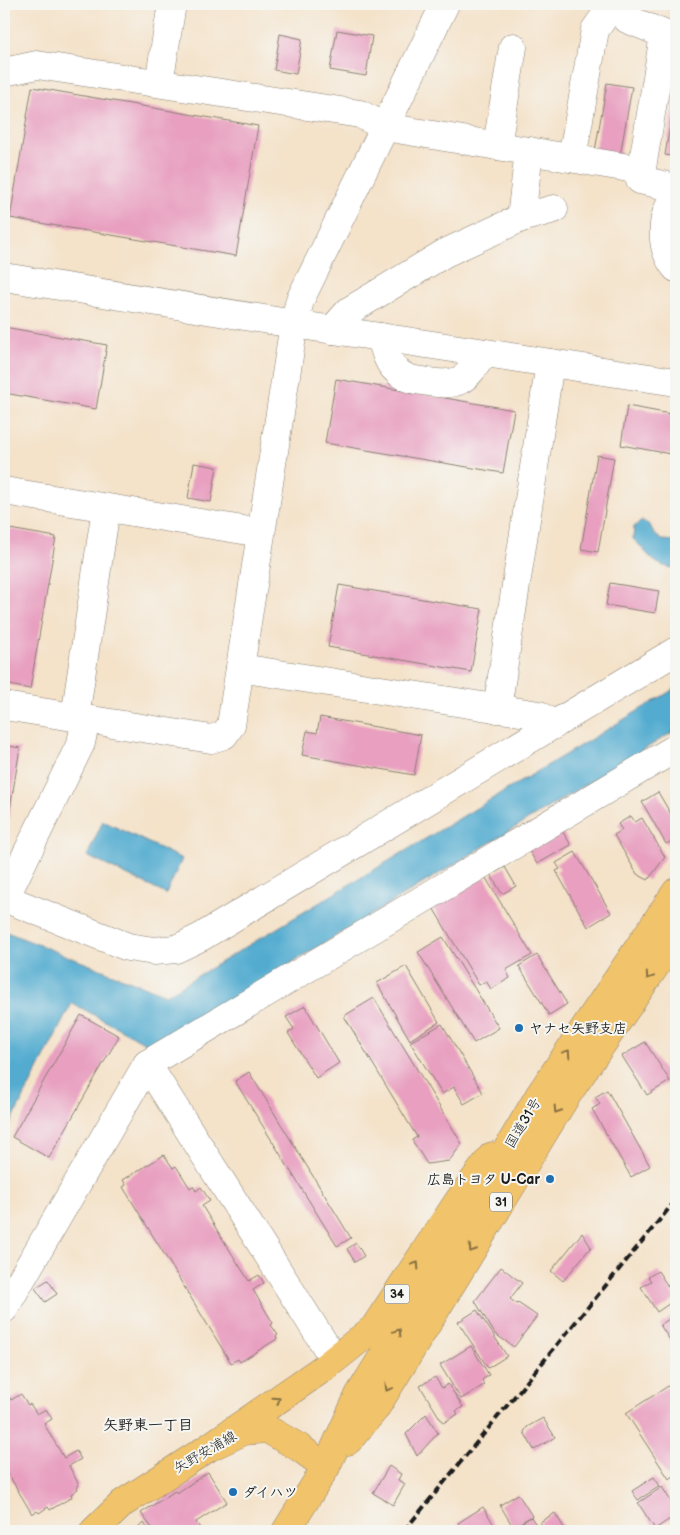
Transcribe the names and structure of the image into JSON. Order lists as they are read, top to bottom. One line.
{"streets":{"main road":["国道31号","31","34","矢野安浦線"]},"crossings":[["国道31号","34"],["国道31号","矢野安浦線"],["34","矢野安浦線"]],"districts":["矢野東一丁目"],"places":["ヤナセ矢野支店","広島トヨタ U-Car","ダイハツ"]}
